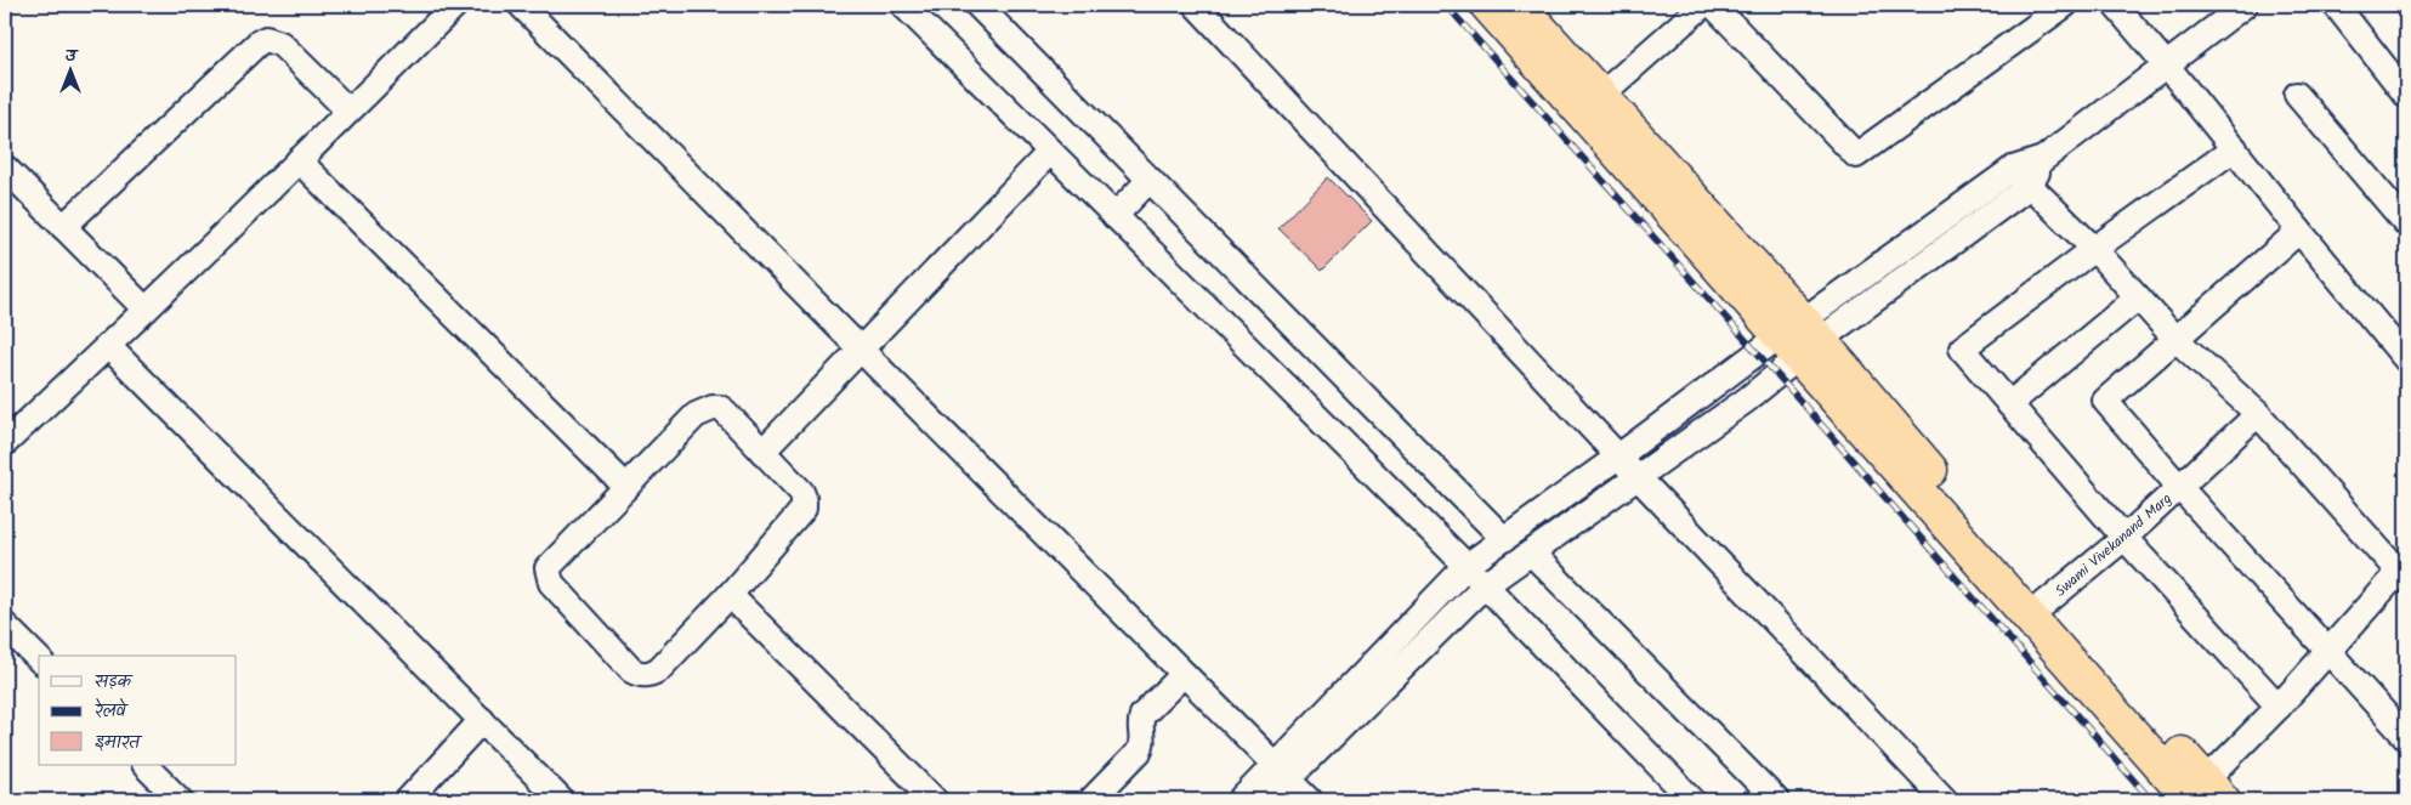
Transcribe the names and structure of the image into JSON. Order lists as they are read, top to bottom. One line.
{"streets":{"street":["Swami Vivekanand Marg"]},"legend":["सड़क","रेलवे","इमारत"],"north":"top"}
